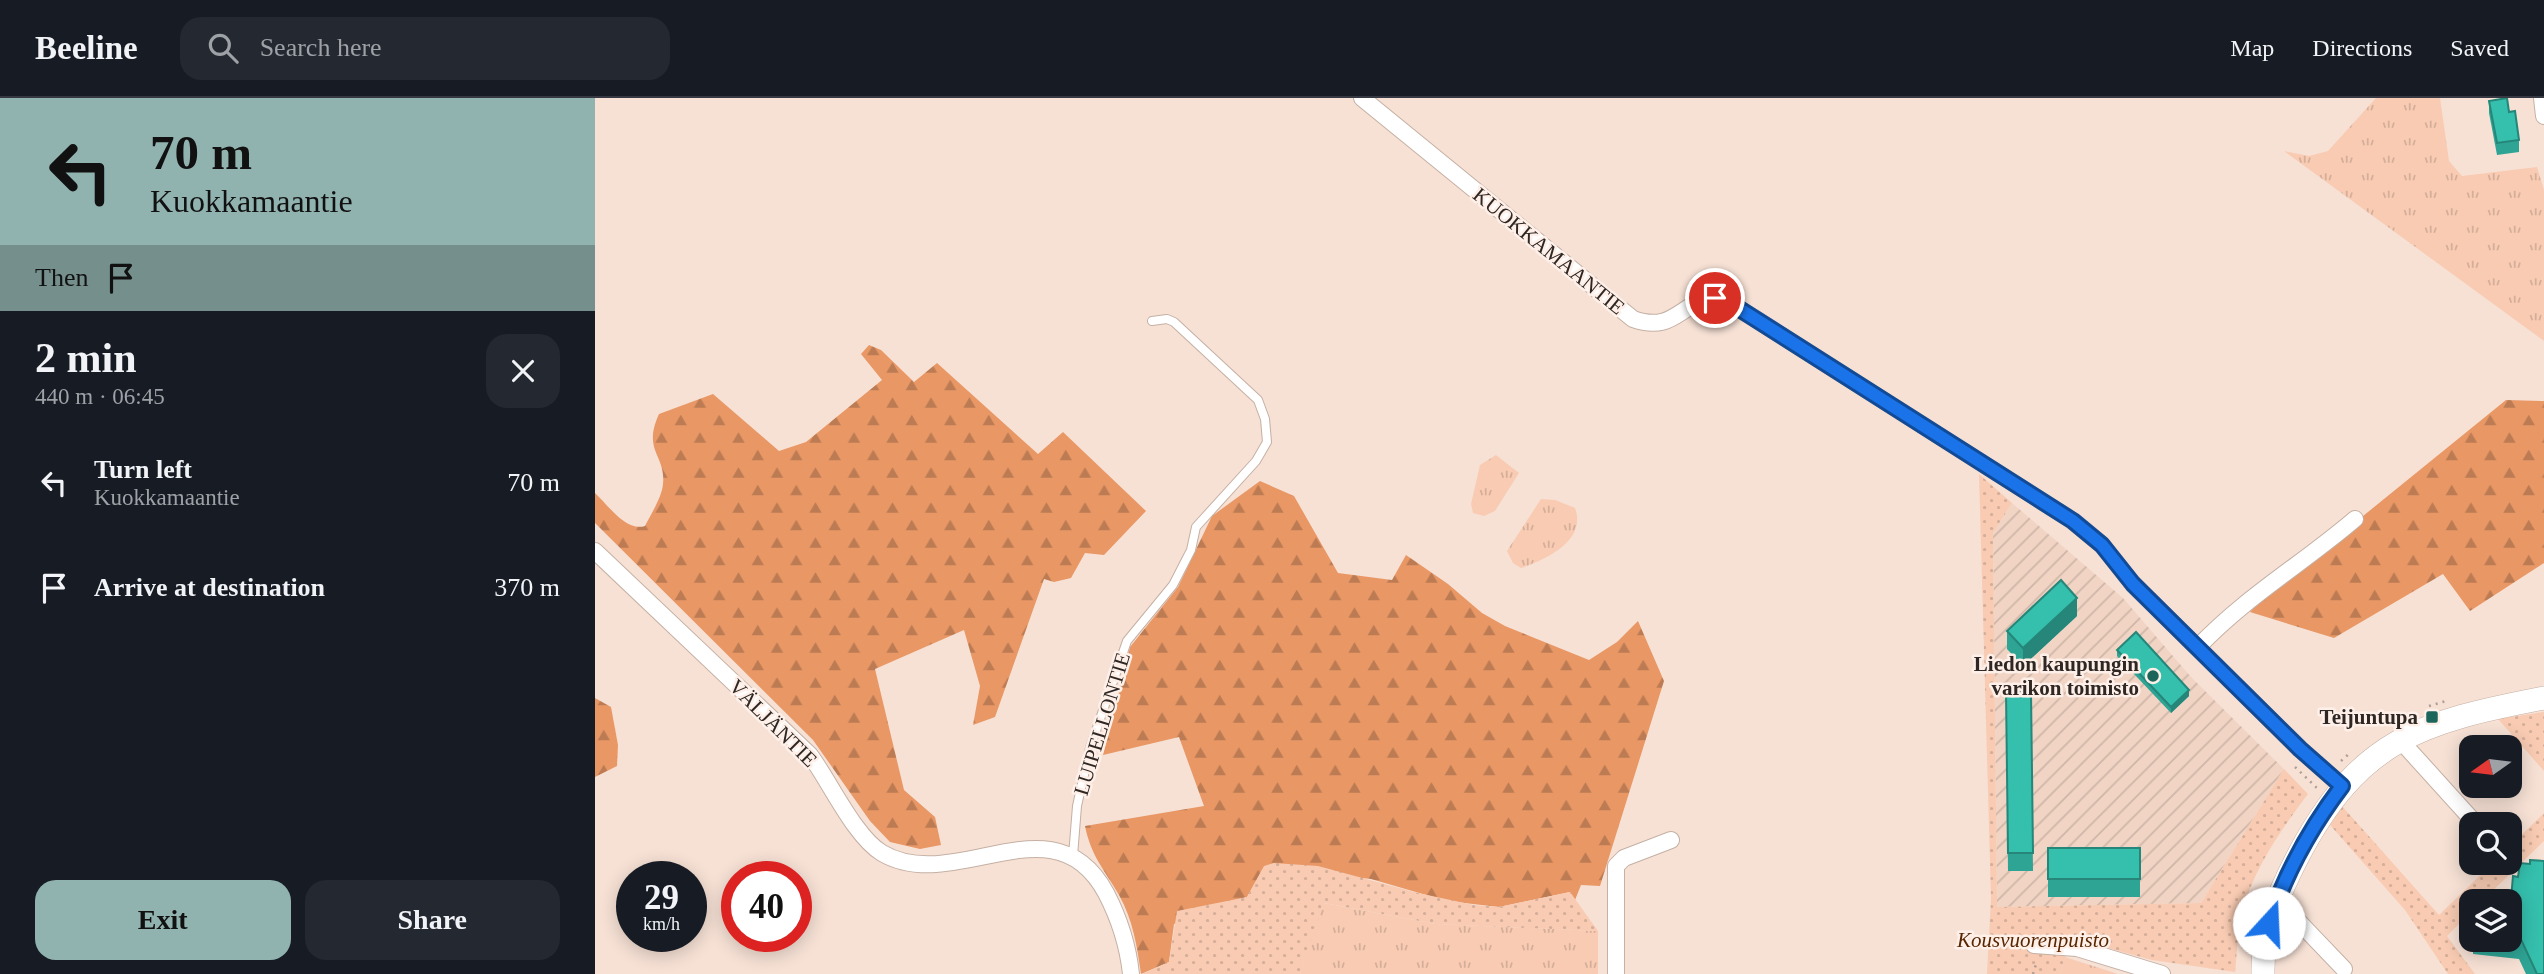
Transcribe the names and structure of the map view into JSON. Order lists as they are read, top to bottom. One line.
{"streets":{"street":["KUOKKAMAANTIE","VÄLJÄNTIE"],"lane":["LUIPELLONTIE"]},"crossings":[["VÄLJÄNTIE","LUIPELLONTIE"]],"parks":["Kousvuorenpuisto"],"places":{"other":["Liedon kaupungin varikon toimisto"],"transit":["Teijuntupa"]},"north":"left","page":{"header":"Beeline","search":"Search here","nav":["Map","Directions","Saved"],"turn":["70 m","Kuokkamaantie"],"then":"Then","heading":["2 min","440 m · 06:45"],"list":[{"name":"Turn left","note":"Kuokkamaantie","value":"70 m"},{"name":"Arrive at destination","value":"370 m"}],"speed":"29 km/h","limit":"40","buttons":["Exit","Share"]}}
